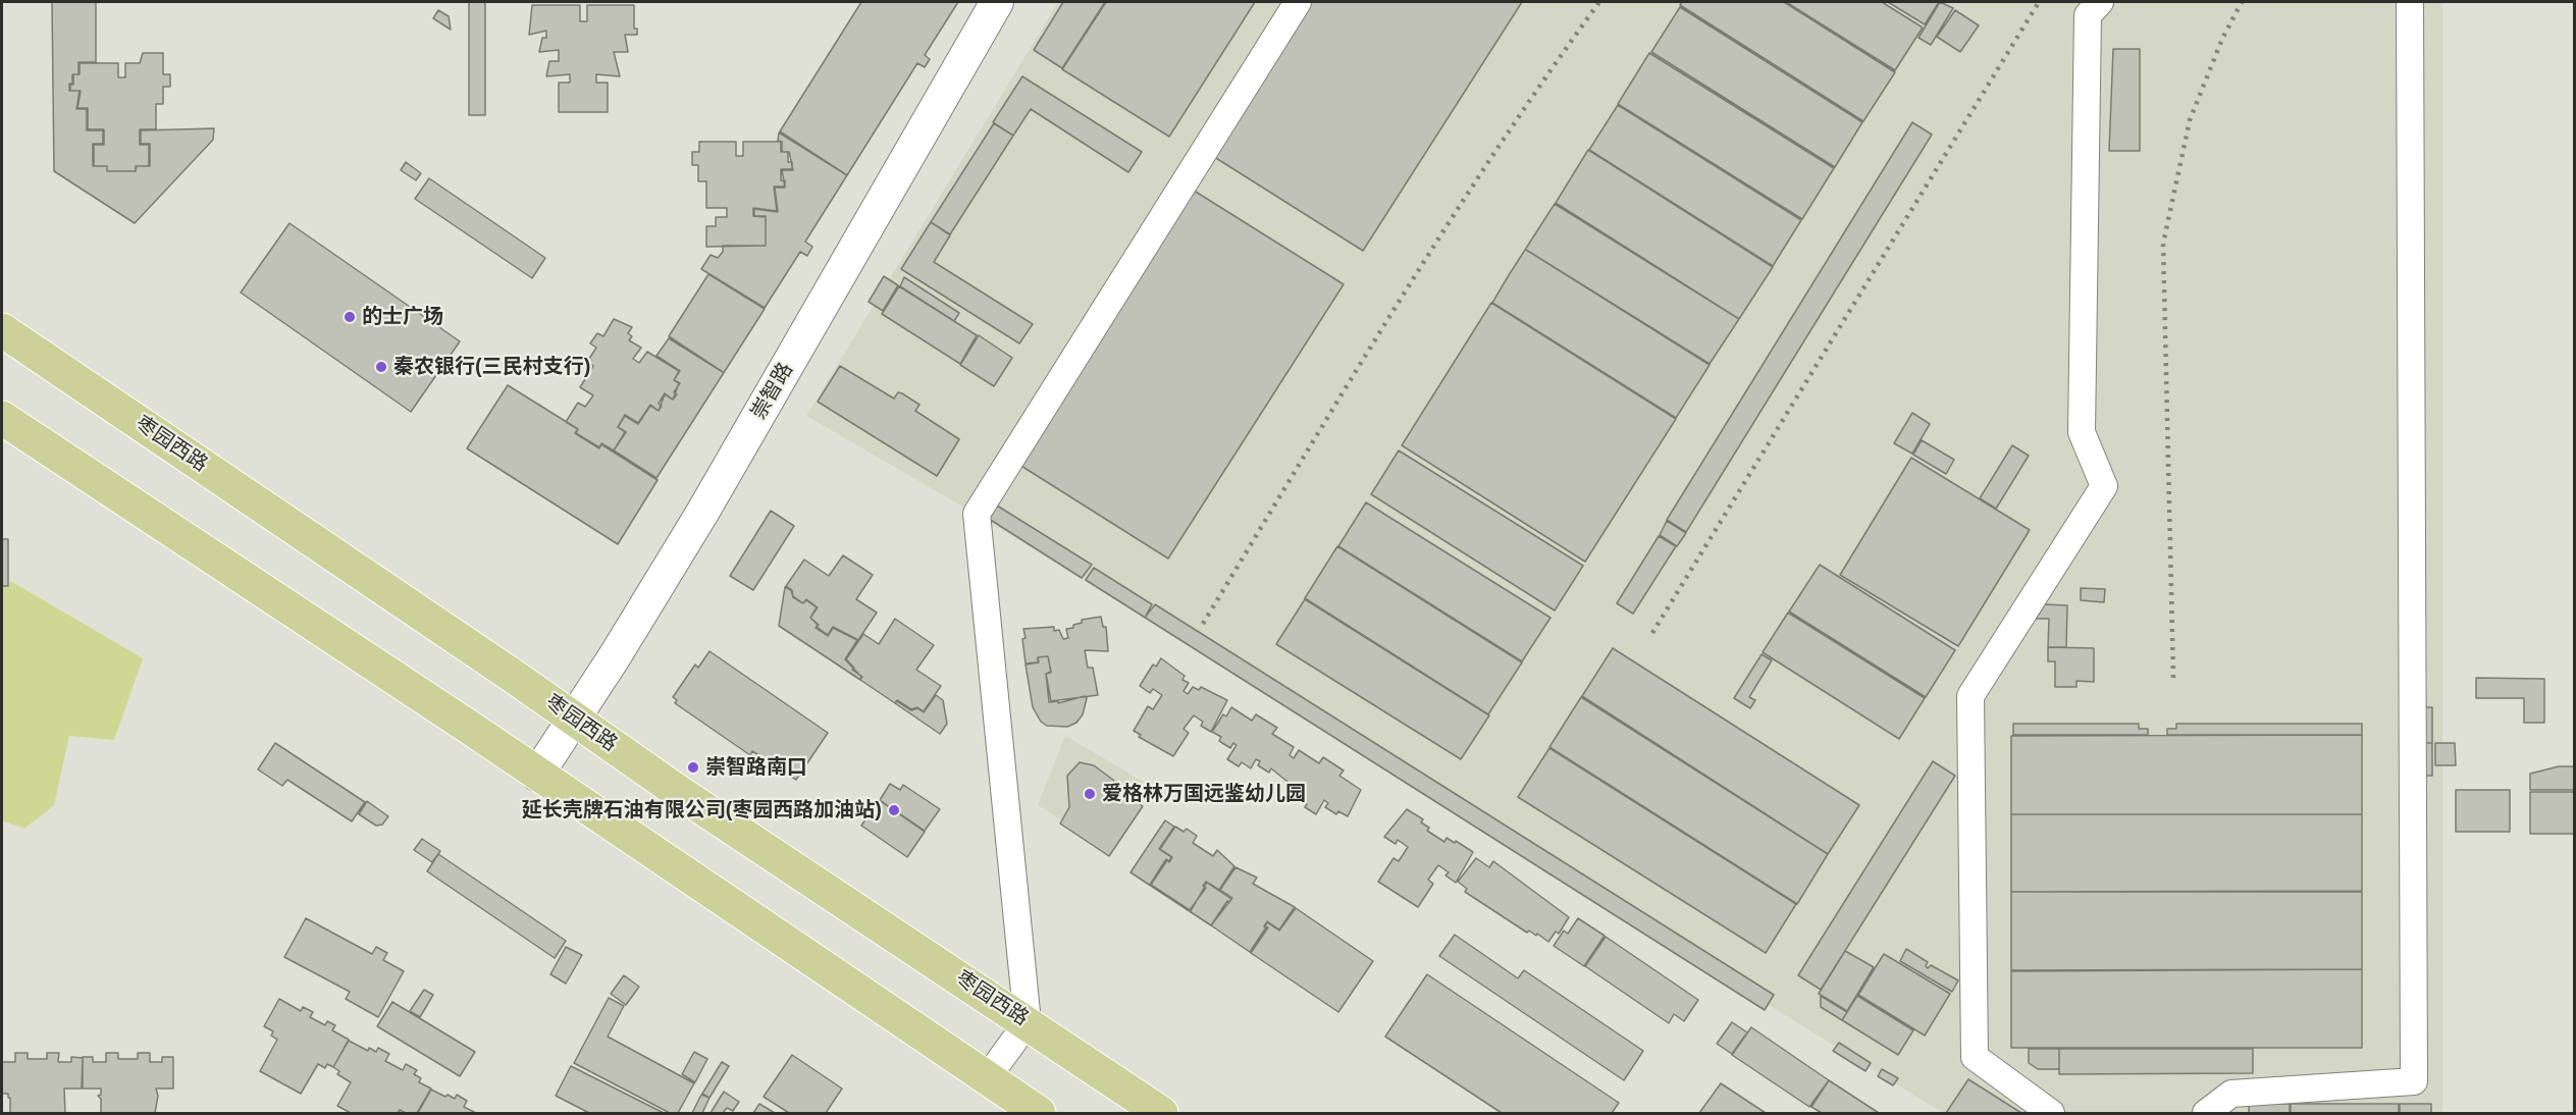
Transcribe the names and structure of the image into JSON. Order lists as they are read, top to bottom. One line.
{"streets":{"main road":["枣园西路"],"street":["崇智路"]},"crossings":[["崇智路","枣园西路"]],"places":["的士广场","秦农银行(三民村支行)","崇智路南口","爱格林万国远鉴幼儿园","延长壳牌石油有限公司(枣园西路加油站)"]}
